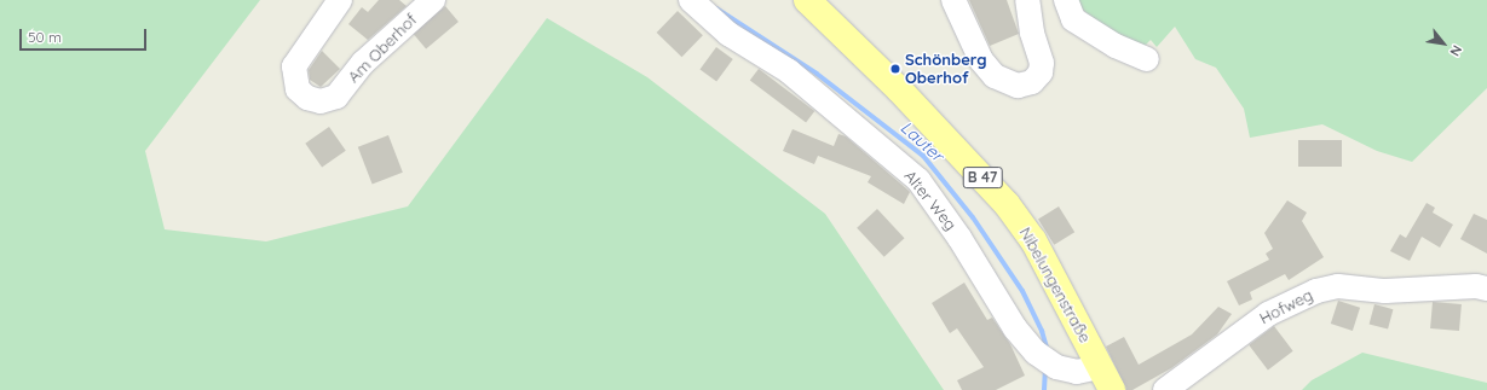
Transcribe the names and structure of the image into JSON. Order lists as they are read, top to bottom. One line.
{"streets":{"main road":["B 47","Nibelungenstraße"],"street":["Am Oberhof","Alter Weg","Hofweg"]},"crossings":[["Alter Weg","Nibelungenstraße"]],"water":["Lauter"],"places":["Schönberg Oberhof"],"scale_bar":"50 m","north":"bottom right"}
